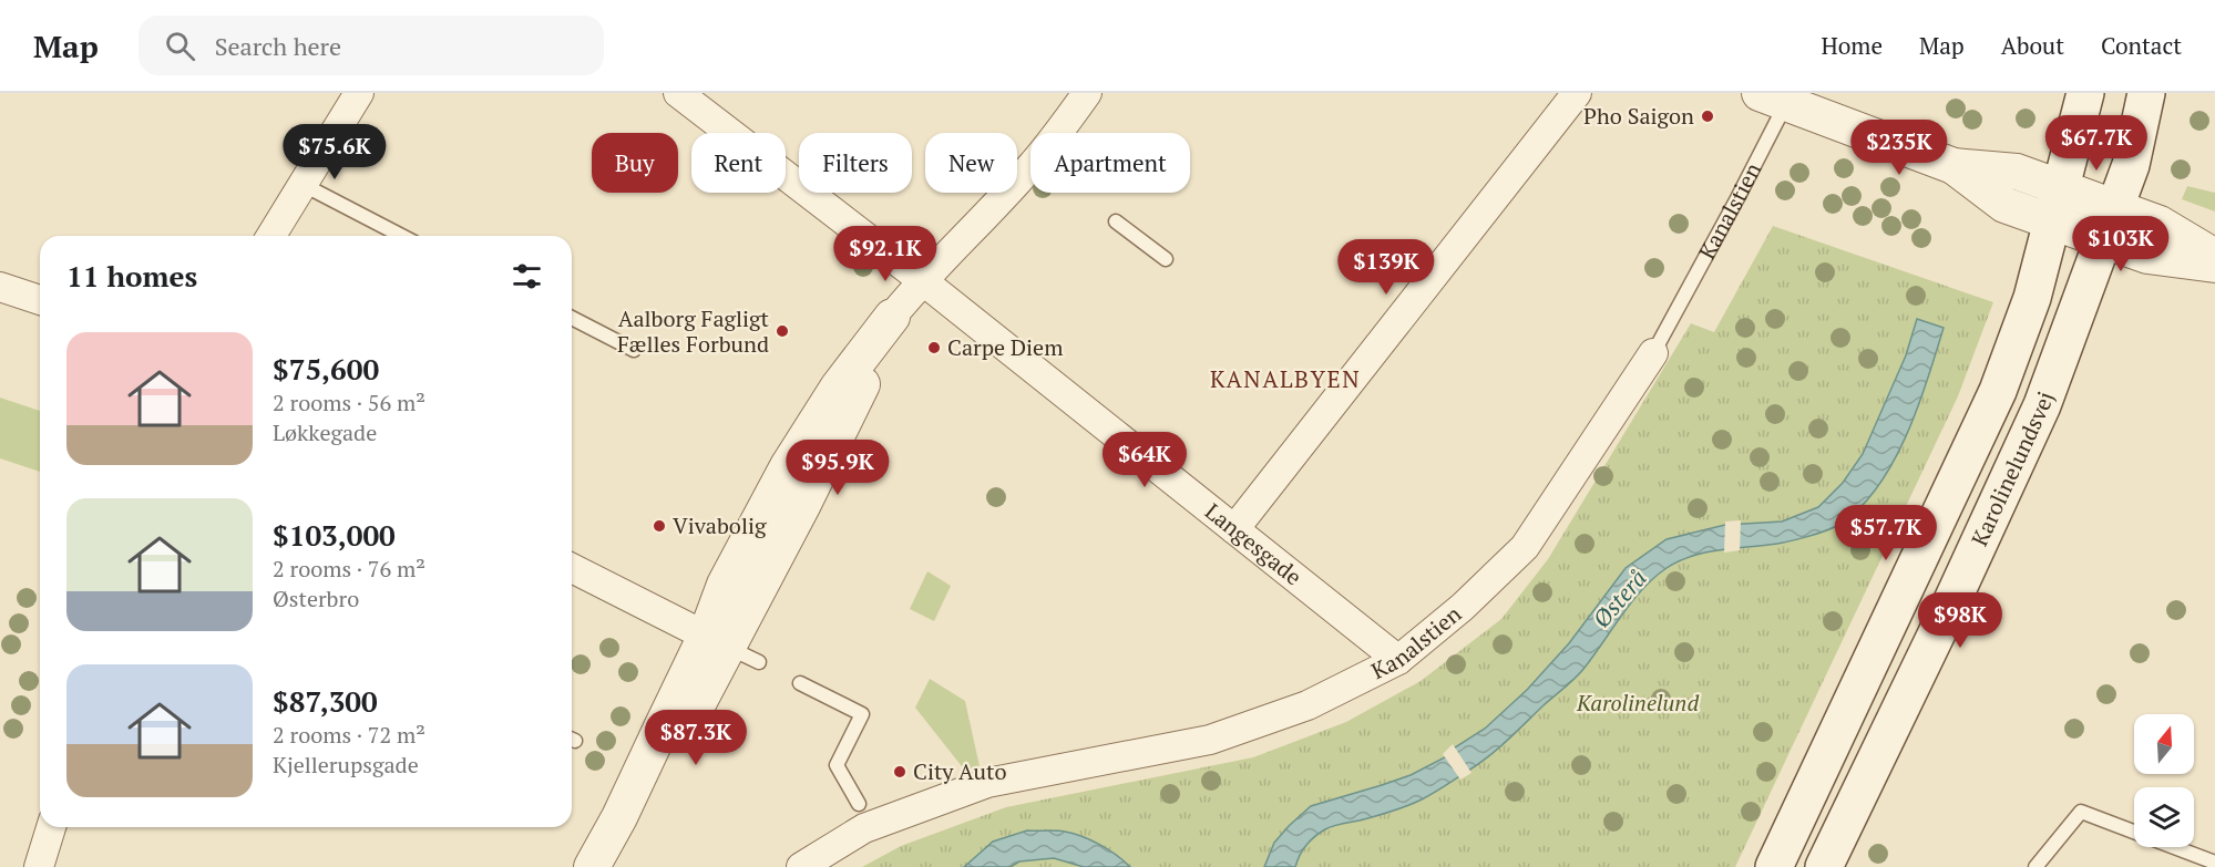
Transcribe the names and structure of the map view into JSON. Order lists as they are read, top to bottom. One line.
{"streets":{"main road":["Karolinelundsvej"],"street":["Kanalstien","Langesgade"]},"crossings":[["Kanalstien","Langesgade"]],"districts":["KANALBYEN"],"water":["Østerå"],"parks":["Karolinelund"],"places":["Pho Saigon","Aalborg Fagligt Fælles Forbund","Carpe Diem","Vivabolig","City Auto"],"north":"top","page":{"header":"Map","search":"Search here","nav":["Home","Map","About","Contact"],"price":["$67.7K","$235K","$75.6K","$103K","$92.1K","$139K","$64K","$95.9K","$57.7K","$98K","$87.3K"],"chip":["Buy","Rent","Filters","New","Apartment"],"heading":"11 homes","list":[{"name":"$75,600","note":"2 rooms · 56 m² · Løkkegade"},{"name":"$103,000","note":"2 rooms · 76 m² · Østerbro"},{"name":"$87,300","note":"2 rooms · 72 m² · Kjellerupsgade"}]}}
